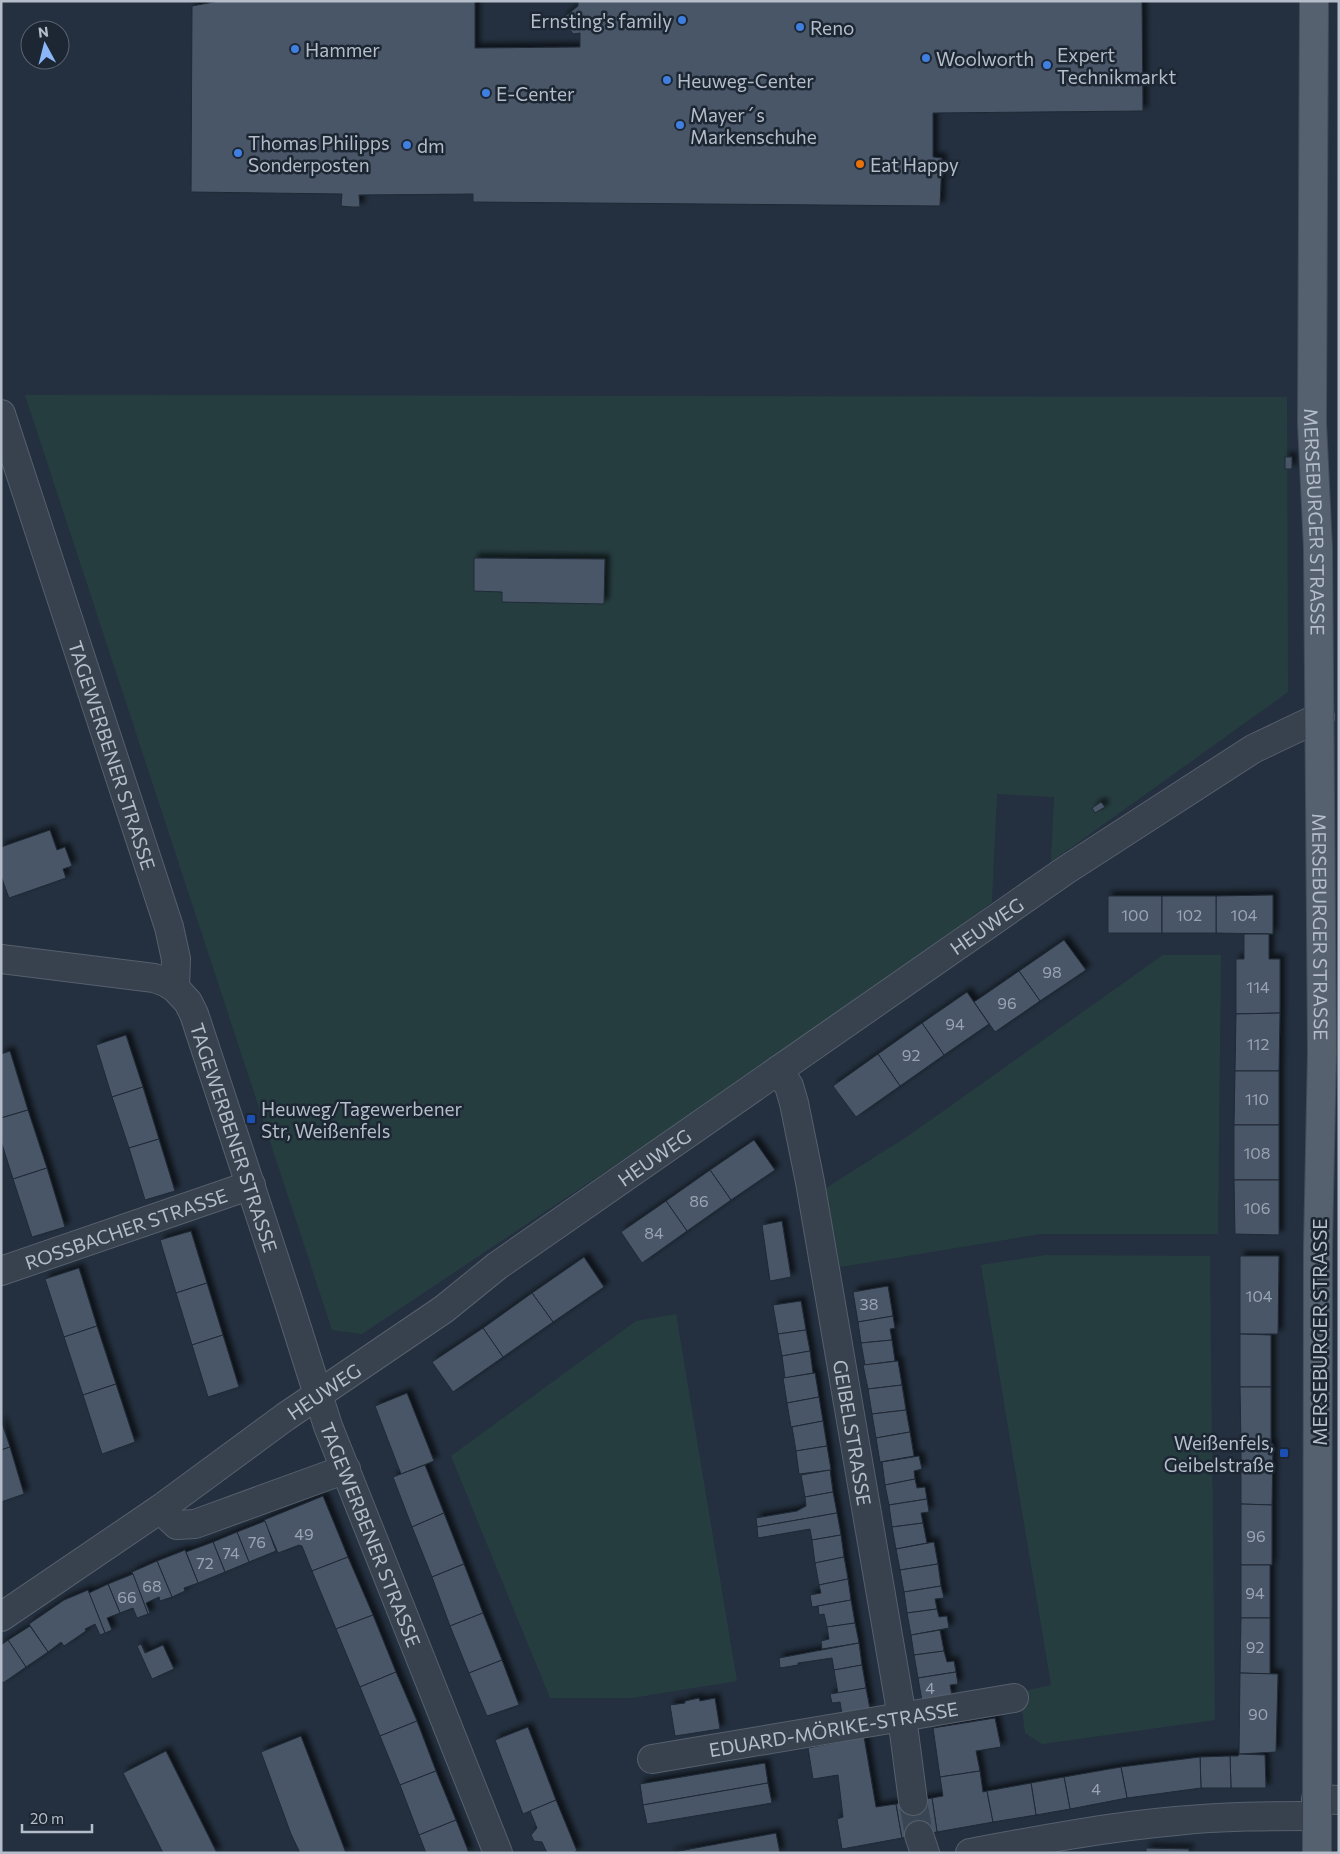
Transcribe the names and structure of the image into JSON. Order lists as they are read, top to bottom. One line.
{"streets":{"main road":["MERSEBURGER STRASSE"],"street":["TAGEWERBENER STRASSE","HEUWEG","ROSSBACHER STRASSE","GEIBELSTRASSE","EDUARD-MÖRIKE-STRASSE"]},"crossings":[["MERSEBURGER STRASSE","HEUWEG"],["TAGEWERBENER STRASSE","HEUWEG"],["TAGEWERBENER STRASSE","ROSSBACHER STRASSE"],["HEUWEG","GEIBELSTRASSE"],["GEIBELSTRASSE","EDUARD-MÖRIKE-STRASSE"]],"places":{"other":["Ernsting's family","Reno","Hammer","Woolworth","Expert Technikmarkt","Heuweg-Center","E-Center","Mayer´s Markenschuhe","dm","Thomas Philipps Sonderposten","Eat Happy"],"transit":["Heuweg/Tagewerbener Str, Weißenfels","Weißenfels, Geibelstraße"]},"house_numbers":["100","102","104","98","114","96","94","112","92","110","108","86","106","84","104","38","49","96","76","74","72","68","94","66","92","4","90","4"],"scale_bar":"20 m","north":"top"}
